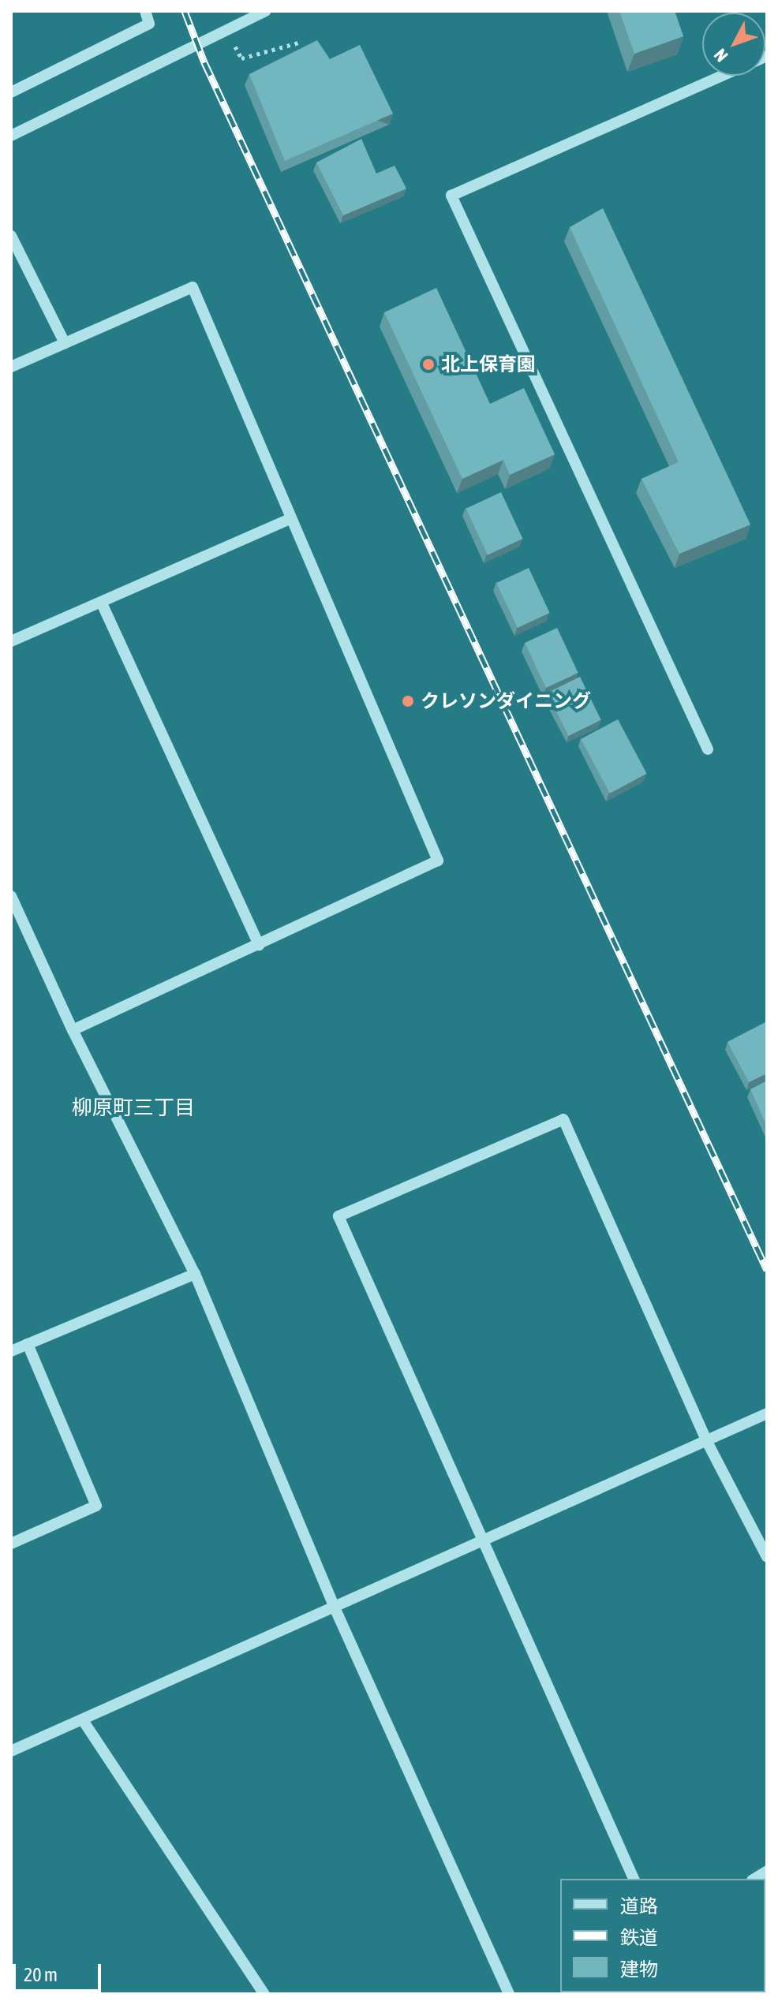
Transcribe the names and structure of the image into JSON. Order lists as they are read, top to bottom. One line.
{"districts":["柳原町三丁目"],"places":["北上保育園","クレソンダイニング"],"legend":["道路","鉄道","建物"],"scale_bar":"20 m","north":"bottom left"}
